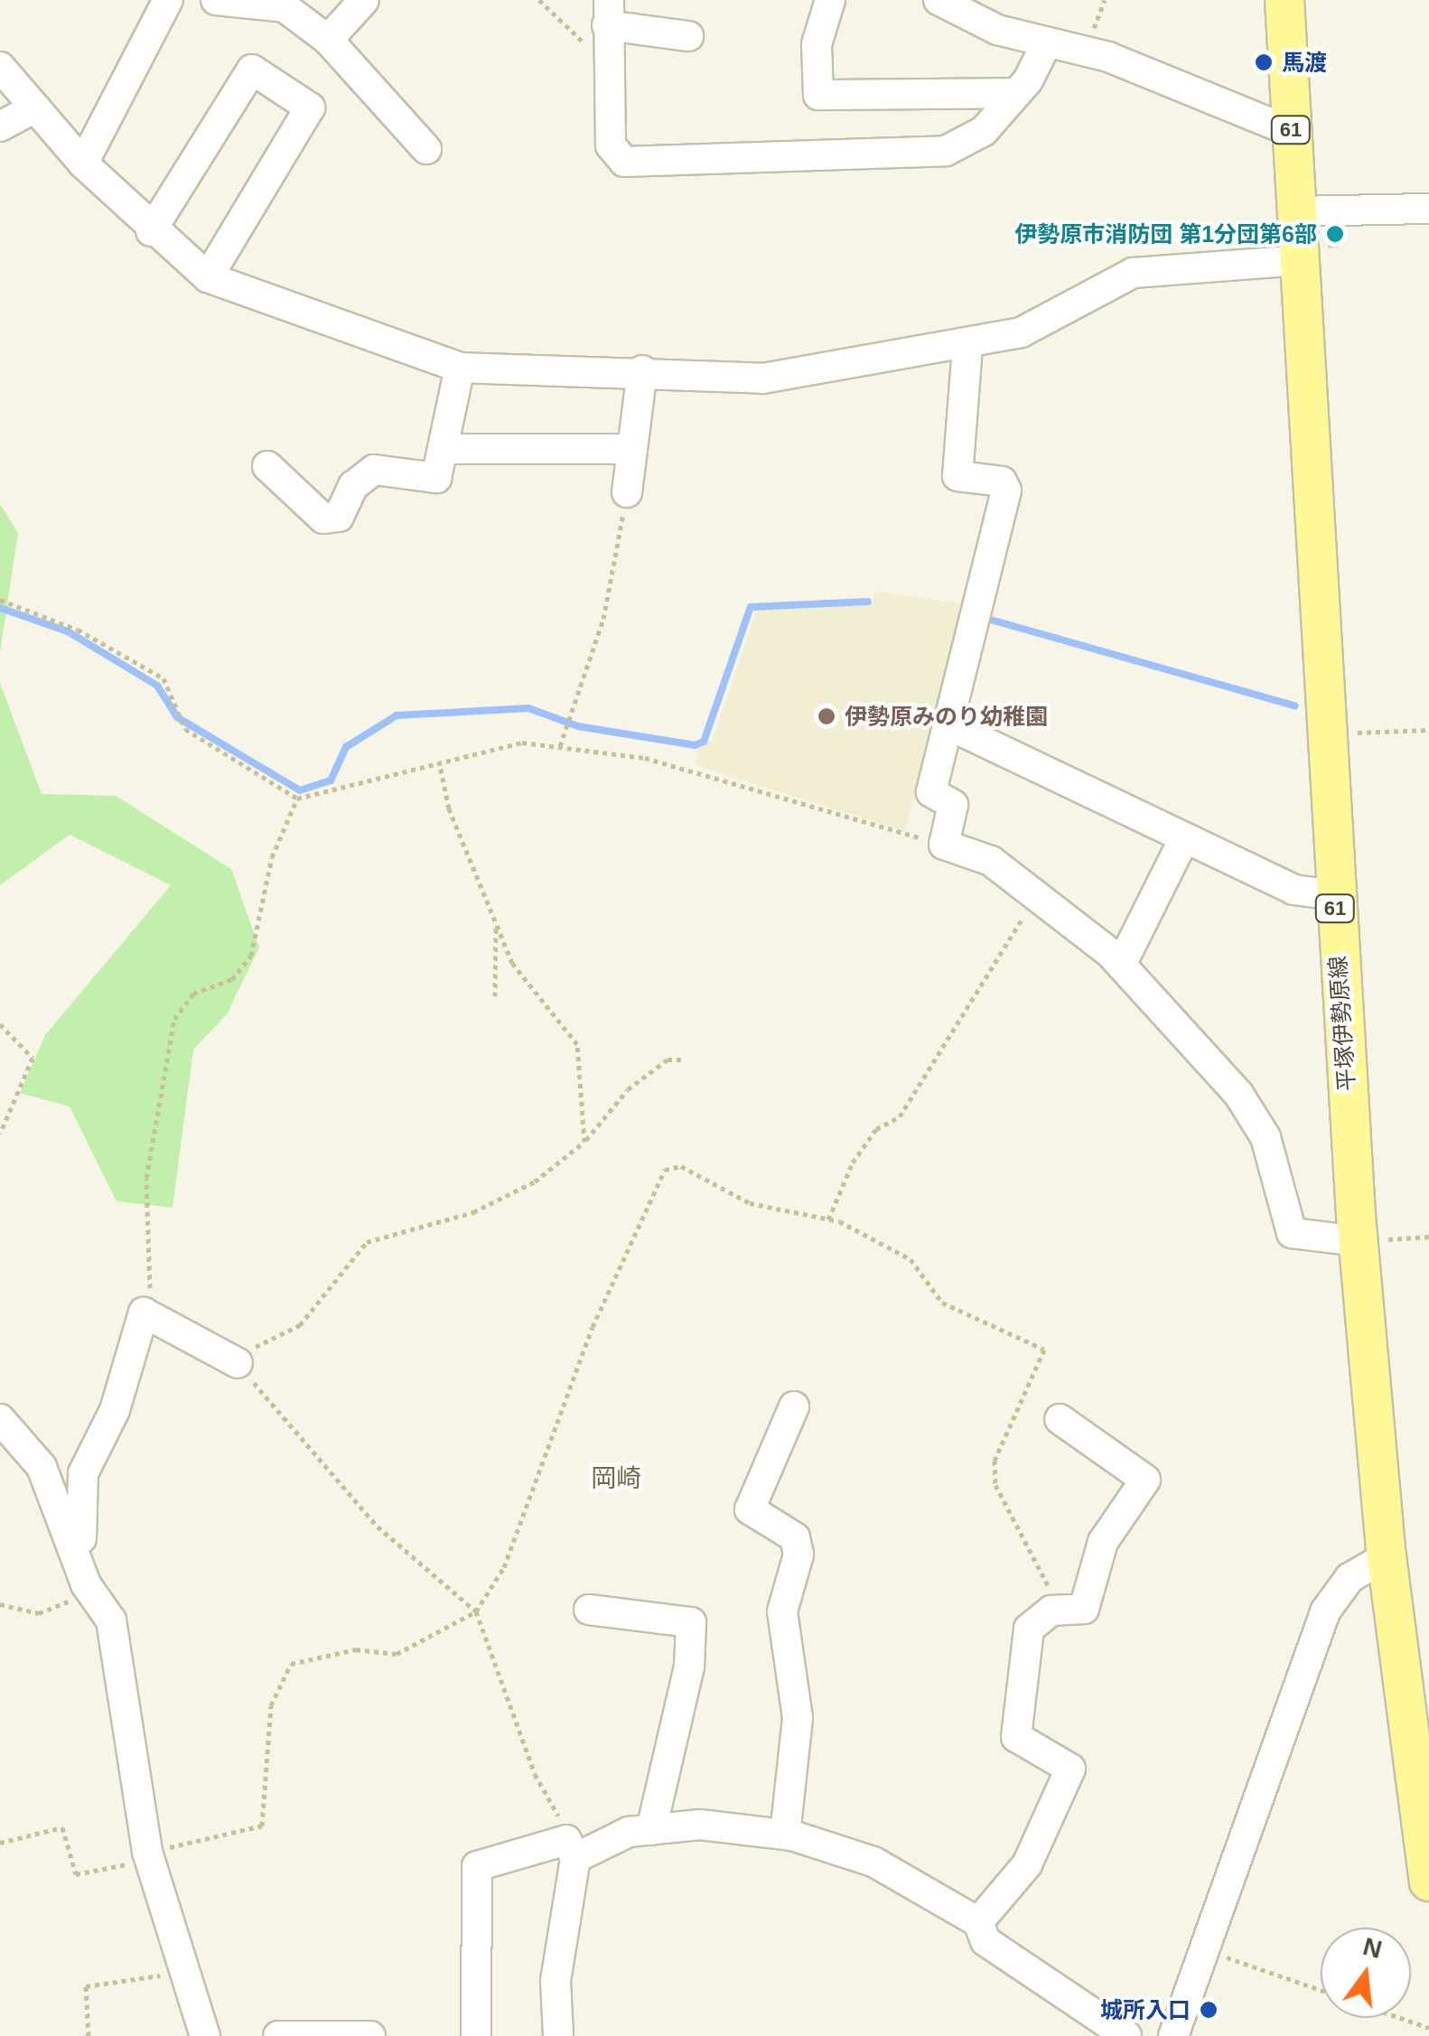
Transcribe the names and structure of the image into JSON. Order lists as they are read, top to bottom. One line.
{"streets":{"main road":["61","平塚伊勢原線"]},"districts":["岡崎"],"places":["馬渡","伊勢原市消防団 第1分団第6部","伊勢原みのり幼稚園","城所入口"],"north":"top"}
